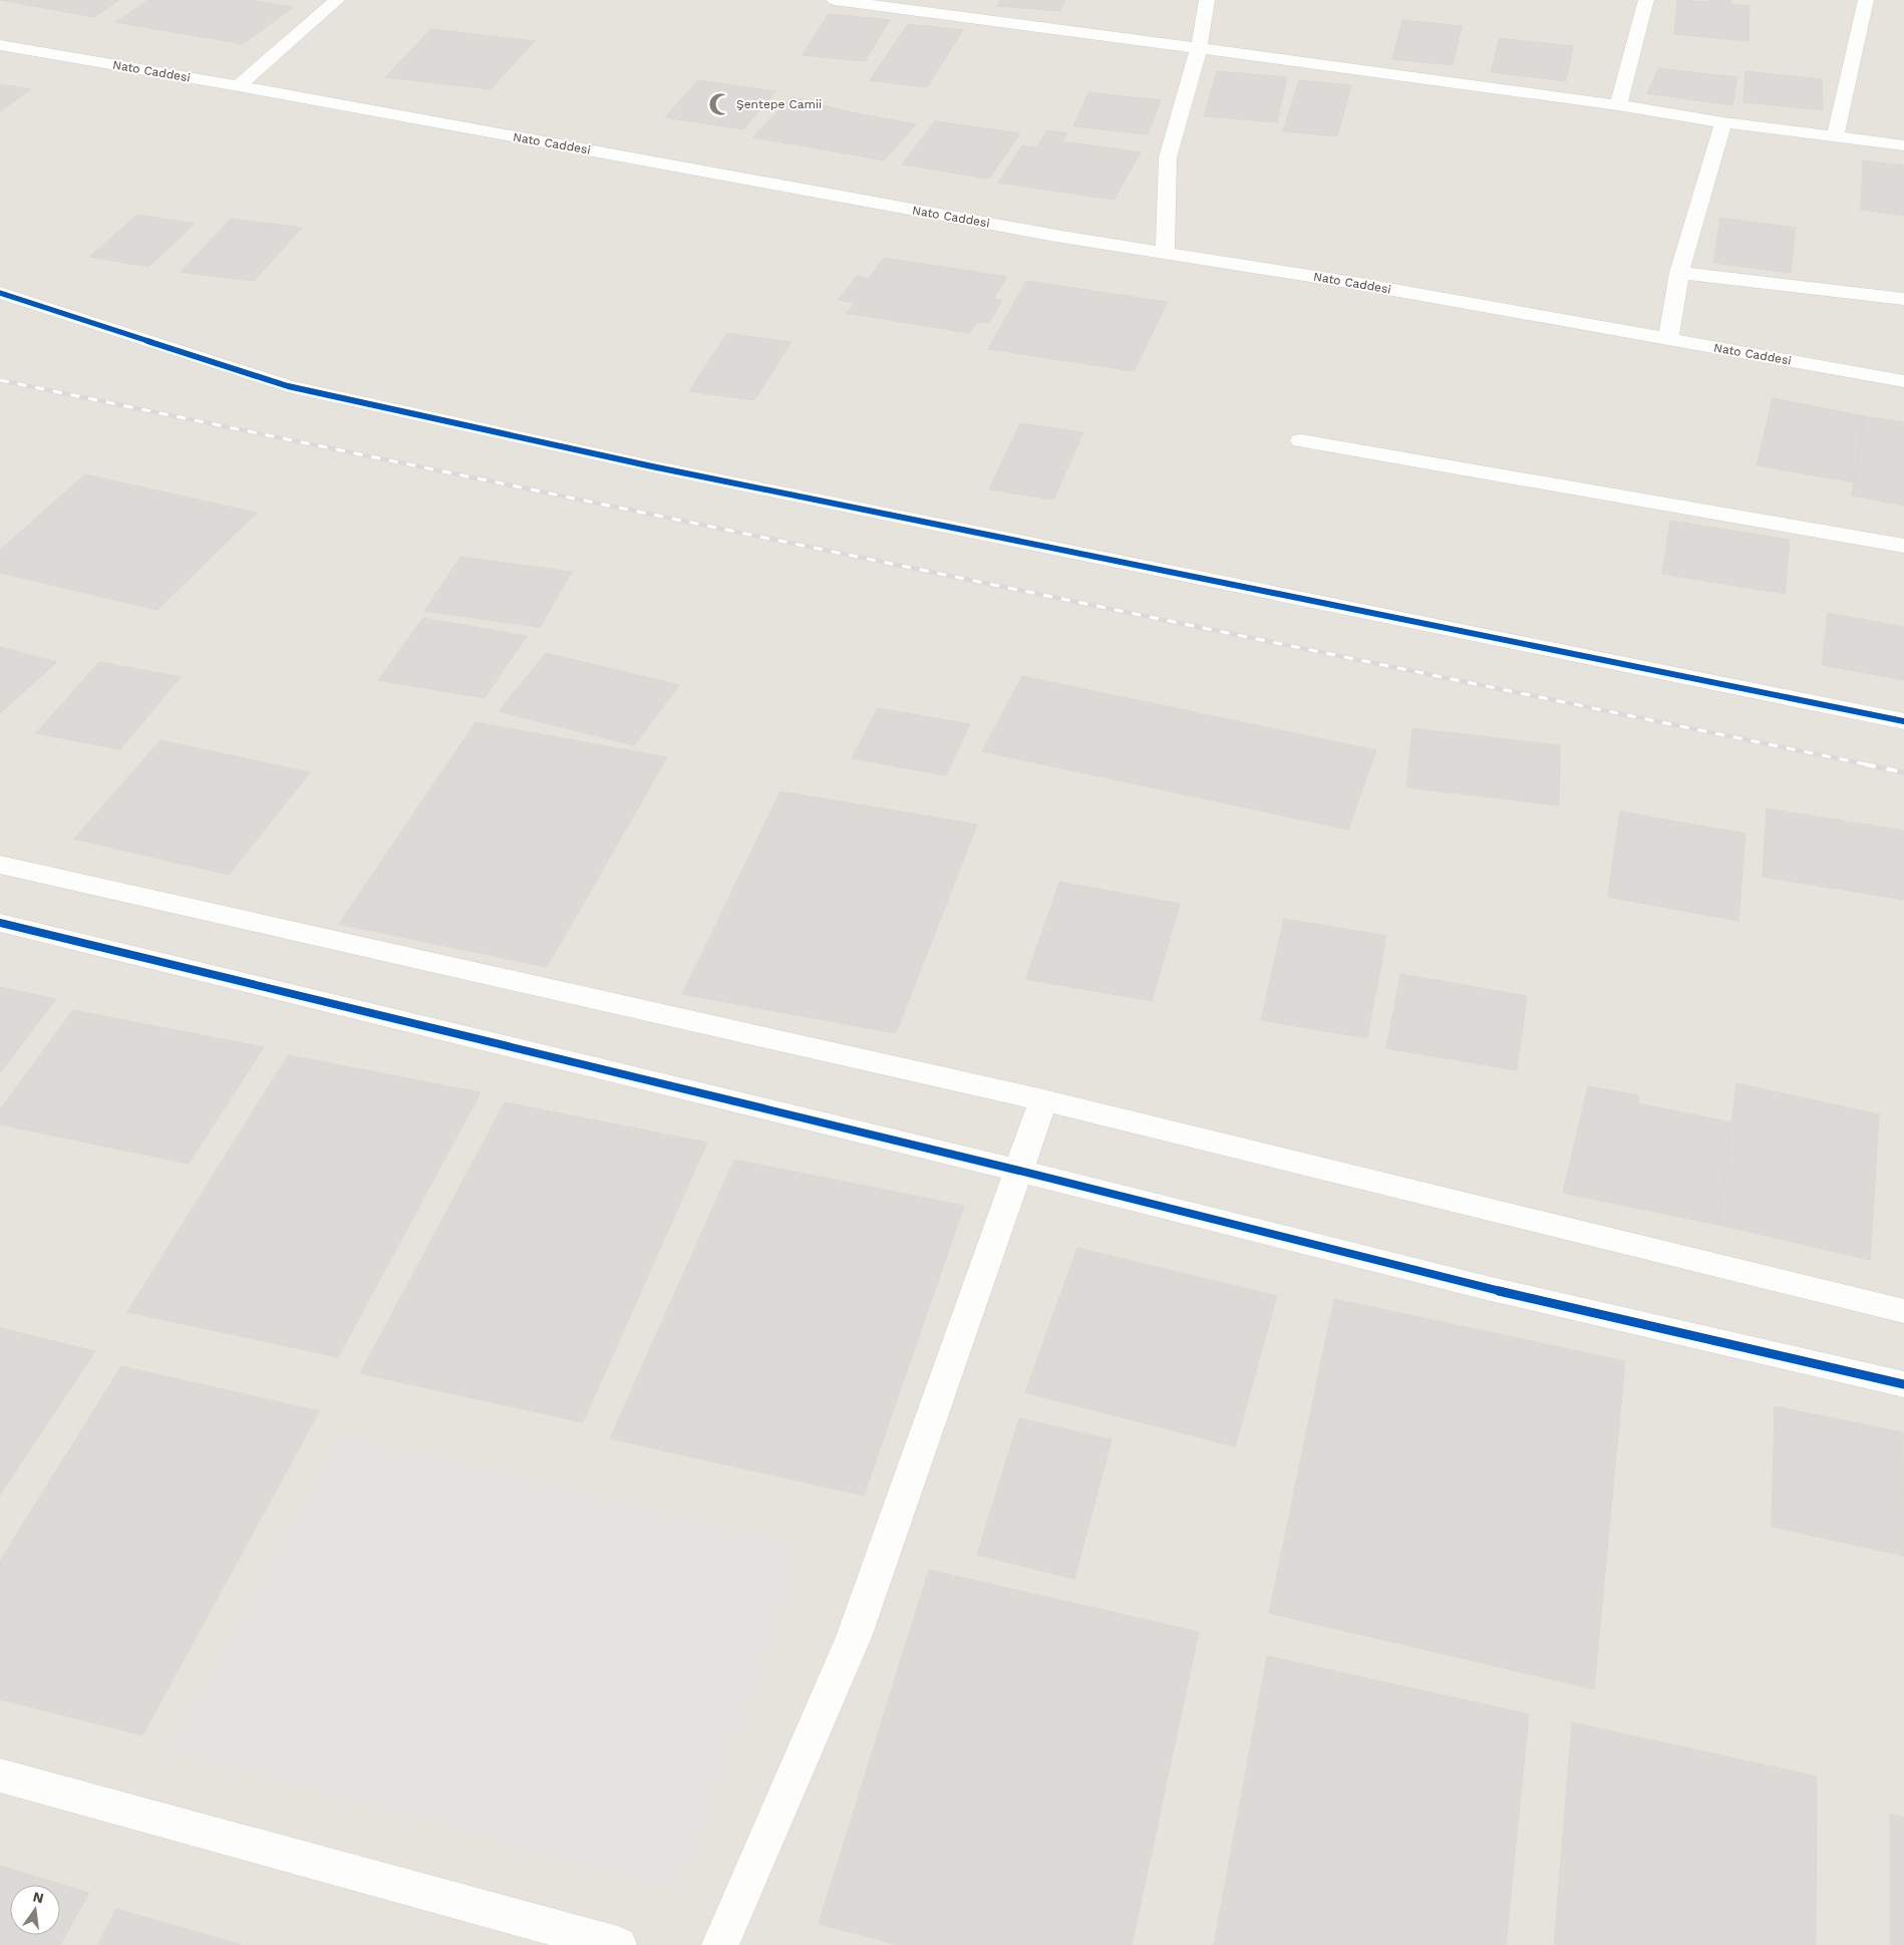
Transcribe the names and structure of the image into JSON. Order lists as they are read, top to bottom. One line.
{"streets":{"street":["Nato Caddesi"]},"places":{"mosque":["Şentepe Camii"]},"north":"top"}
